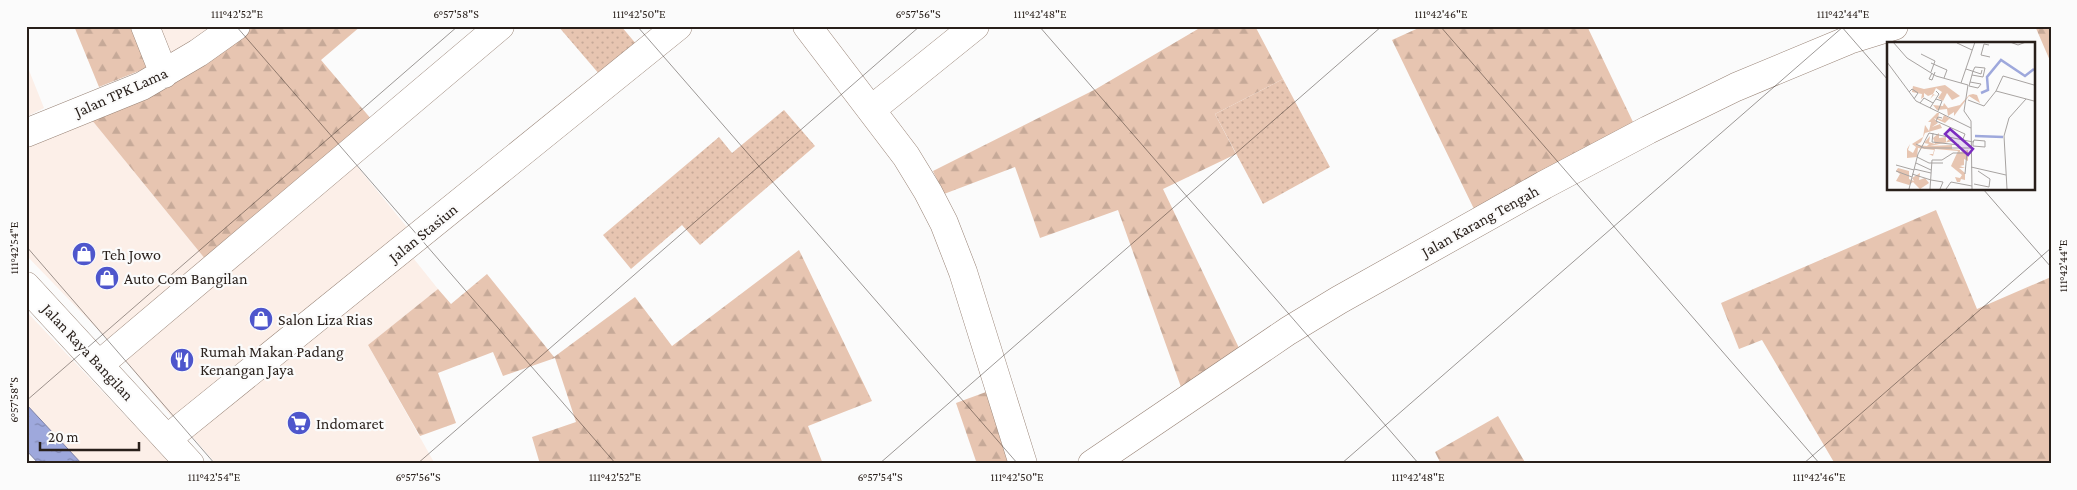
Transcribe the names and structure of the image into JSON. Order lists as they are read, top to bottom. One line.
{"streets":{"street":["Jalan TPK Lama","Jalan Karang Tengah","Jalan Stasiun","Jalan Raya Bangilan"]},"crossings":[["Jalan Stasiun","Jalan Raya Bangilan"]],"places":{"shop":["Teh Jowo","Auto Com Bangilan","Salon Liza Rias"],"restaurant":["Rumah Makan Padang Kenangan Jaya"],"supermarket":["Indomaret"]},"scale_bar":"20 m","coordinates":["111°42'52\"E","6°57'58\"S","111°42'50\"E","6°57'56\"S","111°42'48\"E","111°42'46\"E","111°42'44\"E","111°42'54\"E","6°57'54\"S"]}
